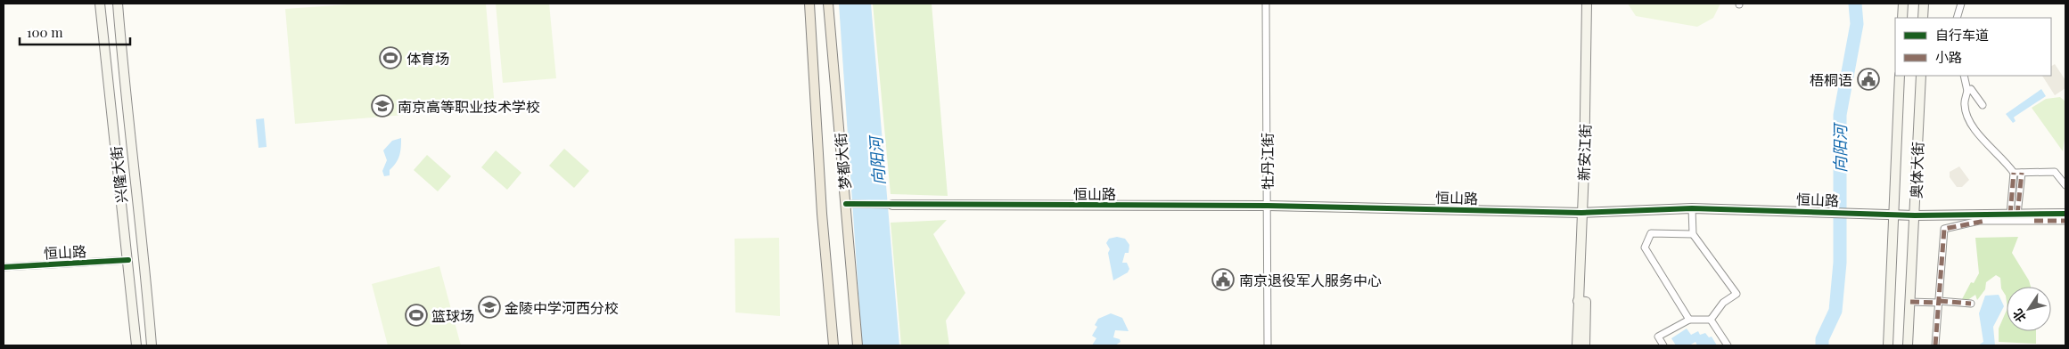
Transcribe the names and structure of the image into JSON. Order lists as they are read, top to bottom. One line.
{"streets":{"main road":["梦都大街"],"street":["新安江街","牡丹江街","奥体大街","兴隆大街","恒山路"]},"crossings":[["新安江街","恒山路"],["梦都大街","恒山路"],["牡丹江街","恒山路"],["奥体大街","恒山路"],["兴隆大街","恒山路"]],"water":["向阳河"],"places":{"sports":["体育场","篮球场"],"public building":["梧桐语","南京退役军人服务中心"],"school or university":["南京高等职业技术学校","金陵中学河西分校"]},"legend":["自行车道","小路"],"scale_bar":"100 m","north":"bottom left"}
